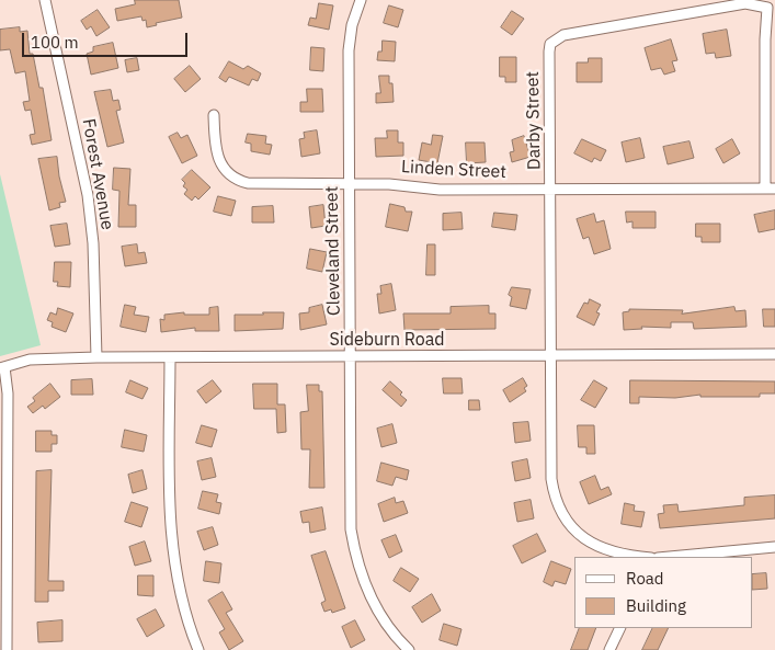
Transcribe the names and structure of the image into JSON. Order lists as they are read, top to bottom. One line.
{"streets":{"street":["Darby Street","Linden Street","Forest Avenue","Cleveland Street","Sideburn Road"]},"crossings":[["Darby Street","Linden Street"],["Darby Street","Sideburn Road"],["Linden Street","Cleveland Street"],["Forest Avenue","Sideburn Road"],["Cleveland Street","Sideburn Road"]],"legend":["Road","Building"],"scale_bar":"100 m"}
